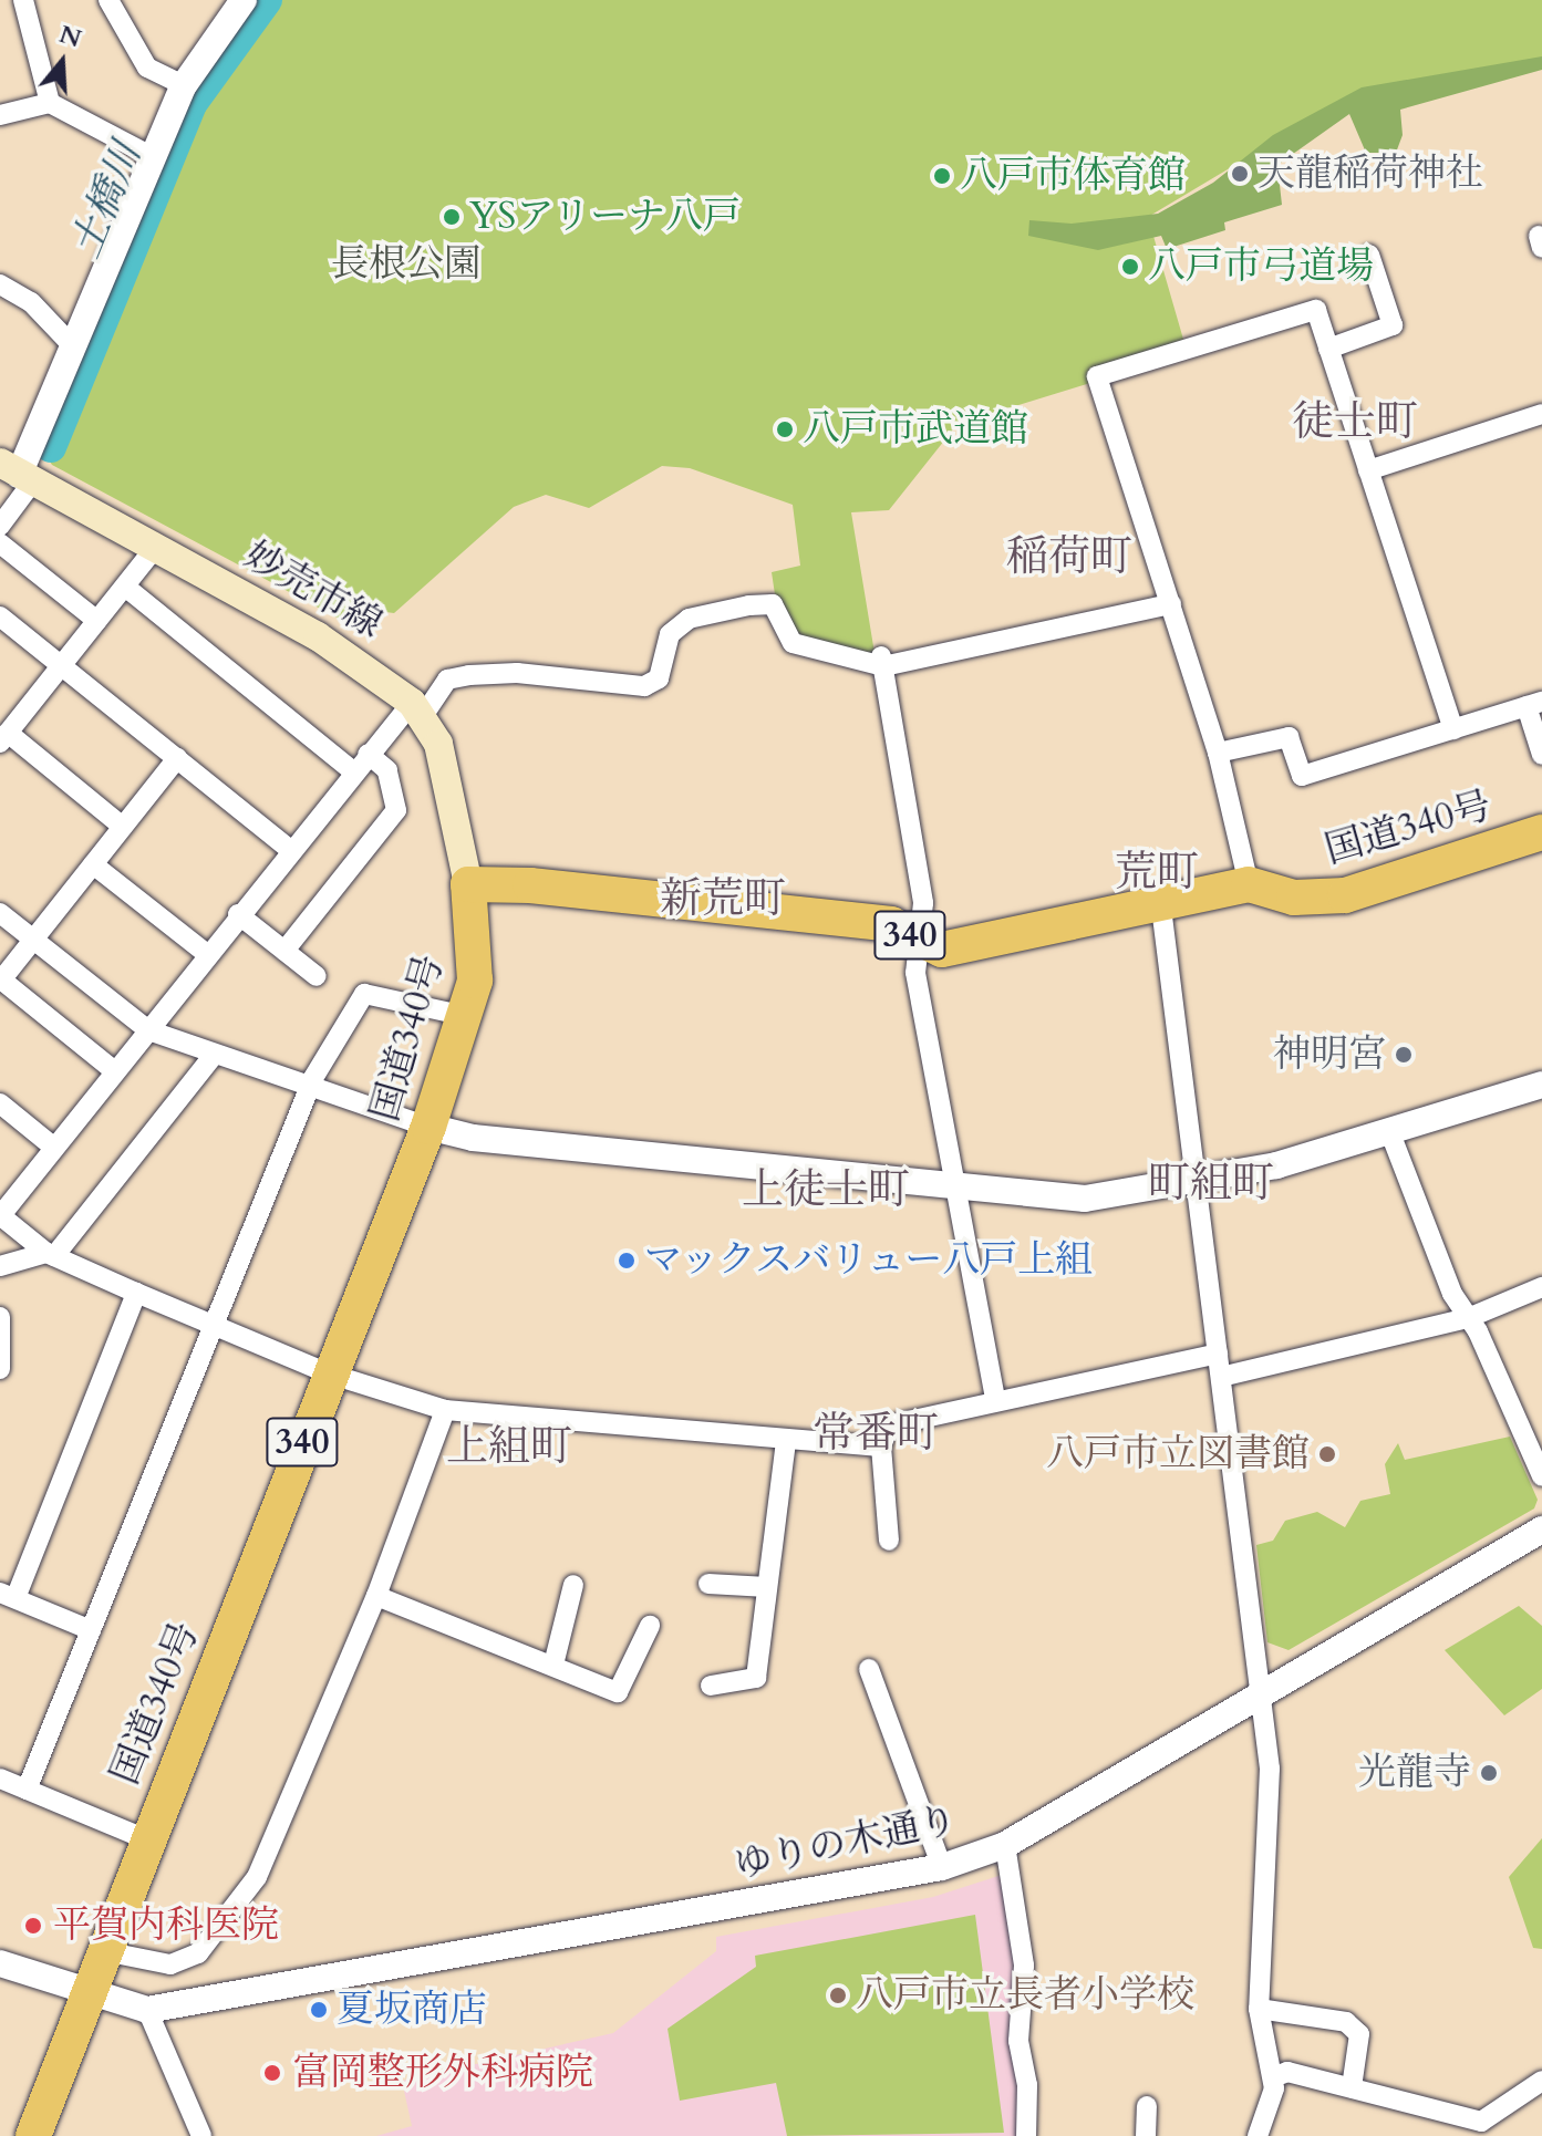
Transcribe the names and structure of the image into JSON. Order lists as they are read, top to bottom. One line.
{"streets":{"highway":["国道340号","340"],"main road":["妙売市線"],"street":["ゆりの木通り"]},"crossings":[["国道340号","ゆりの木通り"]],"districts":["徒士町","稲荷町","荒町","新荒町","町組町","上徒士町","常番町","上組町"],"water":["土橋川"],"parks":["長根公園"],"places":["天龍稲荷神社","八戸市体育館","YSアリーナ八戸","八戸市弓道場","八戸市武道館","神明宮","マックスバリュー八戸上組","八戸市立図書館","光龍寺","平賀内科医院","八戸市立長者小学校","夏坂商店","富岡整形外科病院"],"north":"top"}
